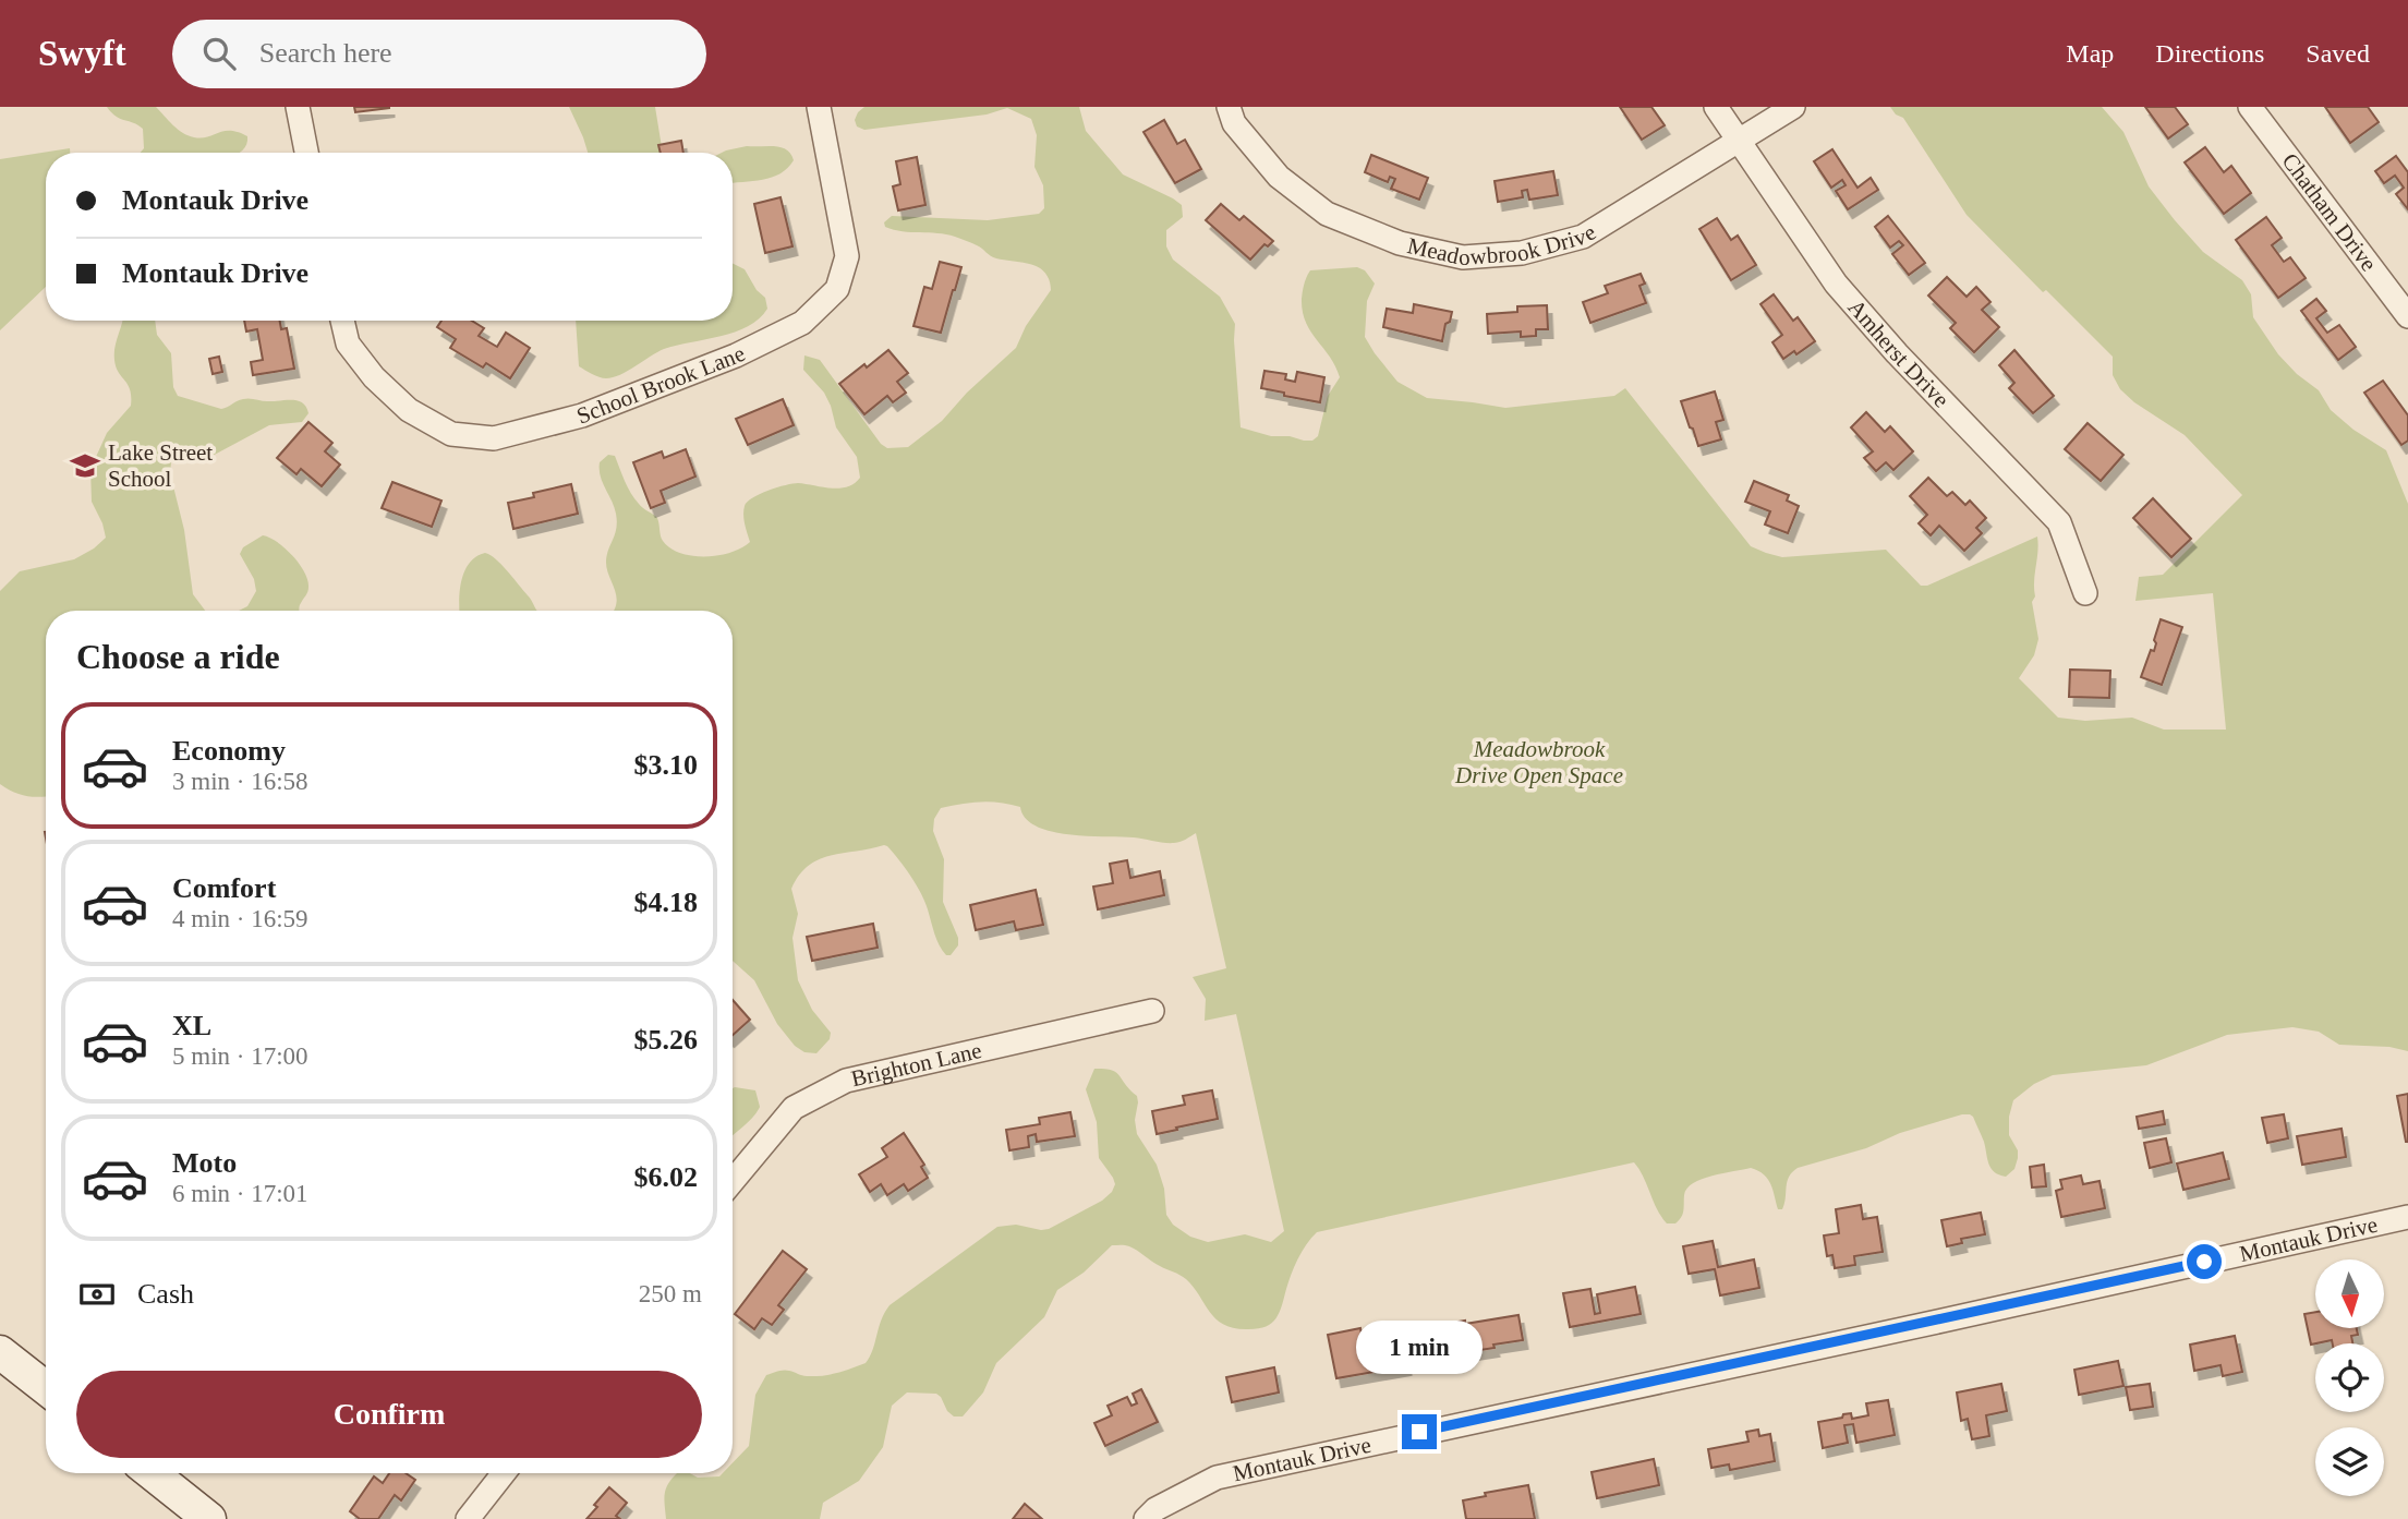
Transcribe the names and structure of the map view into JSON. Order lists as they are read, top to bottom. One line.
{"streets":{"street":["Chatham Drive","Meadowbrook Drive","Amherst Drive","School Brook Lane","Brighton Lane","Montauk Drive"]},"crossings":[["Meadowbrook Drive","Amherst Drive"]],"parks":["Meadowbrook Drive Open Space"],"places":{"school or university":["Lake Street School"]},"north":"bottom","page":{"header":"Swyft","search":"Search here","nav":["Map","Directions","Saved"],"banner":["Montauk Drive","Montauk Drive"],"heading":"Choose a ride","list":[{"name":"Economy","note":"3 min · 16:58","value":"$3.10"},{"name":"Comfort","note":"4 min · 16:59","value":"$4.18"},{"name":"XL","note":"5 min · 17:00","value":"$5.26"},{"name":"Moto","note":"6 min · 17:01","value":"$6.02"}],"pay":["Cash","250 m"],"bubble":"1 min","buttons":"Confirm"}}
